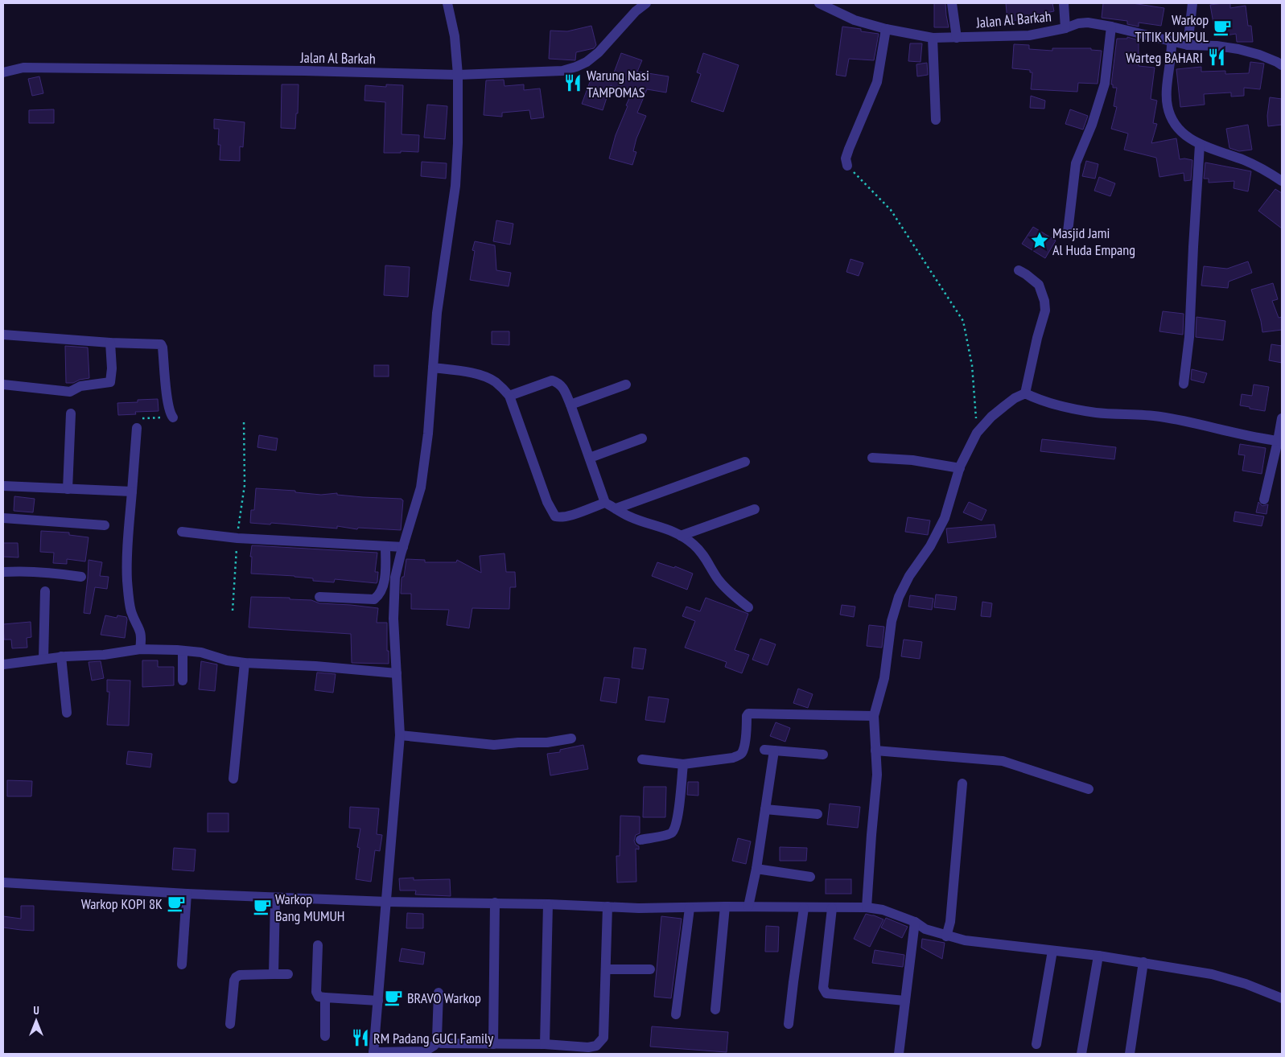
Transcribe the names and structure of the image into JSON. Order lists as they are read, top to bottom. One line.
{"streets":{"street":["Jalan Al Barkah"]},"places":{"cafe":["Warkop TITIK KUMPUL","Warkop KOPI 8K","Warkop Bang MUMUH","BRAVO Warkop"],"restaurant":["Warteg BAHARI","Warung Nasi TAMPOMAS","RM Padang GUCI Family"],"place":["Masjid Jami Al Huda Empang"]},"north":"top"}
